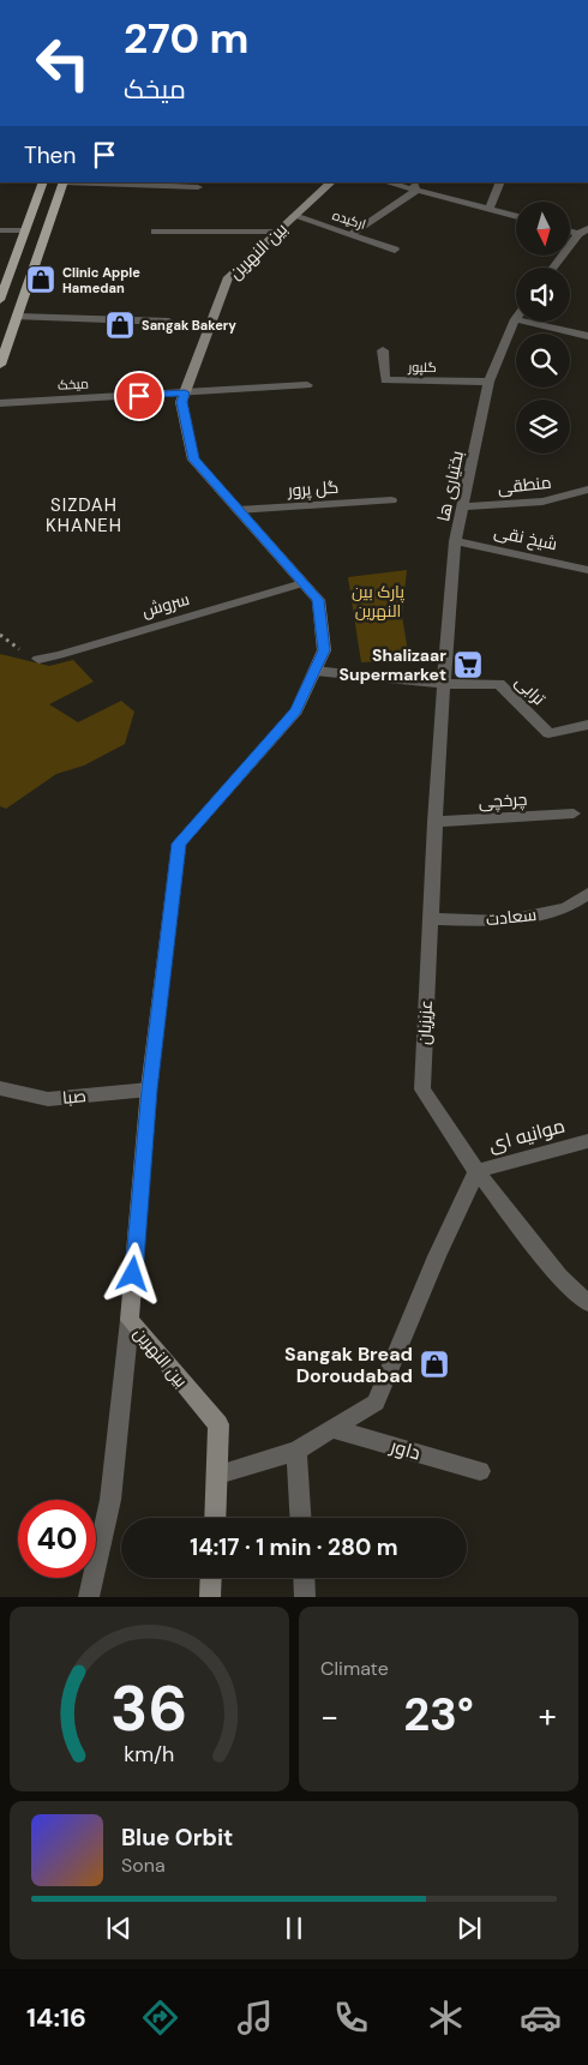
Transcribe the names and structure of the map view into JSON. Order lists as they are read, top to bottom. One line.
{"streets":{"street":["ارکیده","بین النهرین","گلپور","میخک","منطقی","بختیاری ها","گل پرور","شیخ نقی","سروش","ترابی","چرخچی","سعادت","عزیزیان","صبا","موانیه ای","داور"]},"crossings":[["ارکیده","بین النهرین"],["بین النهرین","میخک"],["بین النهرین","گل پرور"],["بین النهرین","سروش"],["بین النهرین","صبا"],["گلپور","بختیاری ها"],["منطقی","بختیاری ها"],["بختیاری ها","شیخ نقی"],["بختیاری ها","ترابی"],["بختیاری ها","عزیزیان"],["ترابی","عزیزیان"],["چرخچی","عزیزیان"],["سعادت","عزیزیان"],["عزیزیان","موانیه ای"]],"districts":["SIZDAH KHANEH"],"parks":["پارک بین النهرین"],"places":{"shop":["Clinic Apple Hamedan","Sangak Bakery","Sangak Bread Doroudabad"],"supermarket":["Shalizaar Supermarket"]},"north":"bottom","page":{"turn":["270 m","میخک"],"then":"Then","limit":"40","trip":"14:17 · 1 min · 280 m","tile":"Climate","heat":["−","23°","+"],"song":["Blue Orbit","Sona"],"tabs":"14:16","gauge":["36","km/h"]}}
